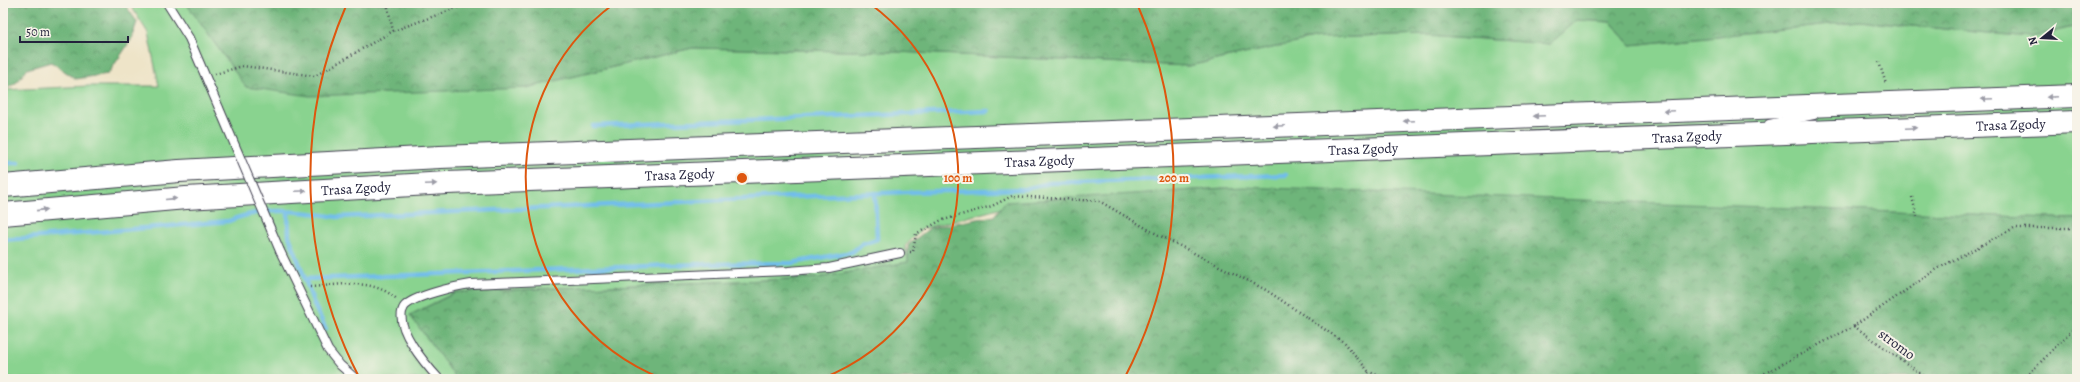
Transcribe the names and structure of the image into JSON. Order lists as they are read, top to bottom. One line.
{"streets":{"highway":["Trasa Zgody"],"path":["stromo"]},"scale_bar":"50 m","north":"left","rings":["100 m","200 m"]}
